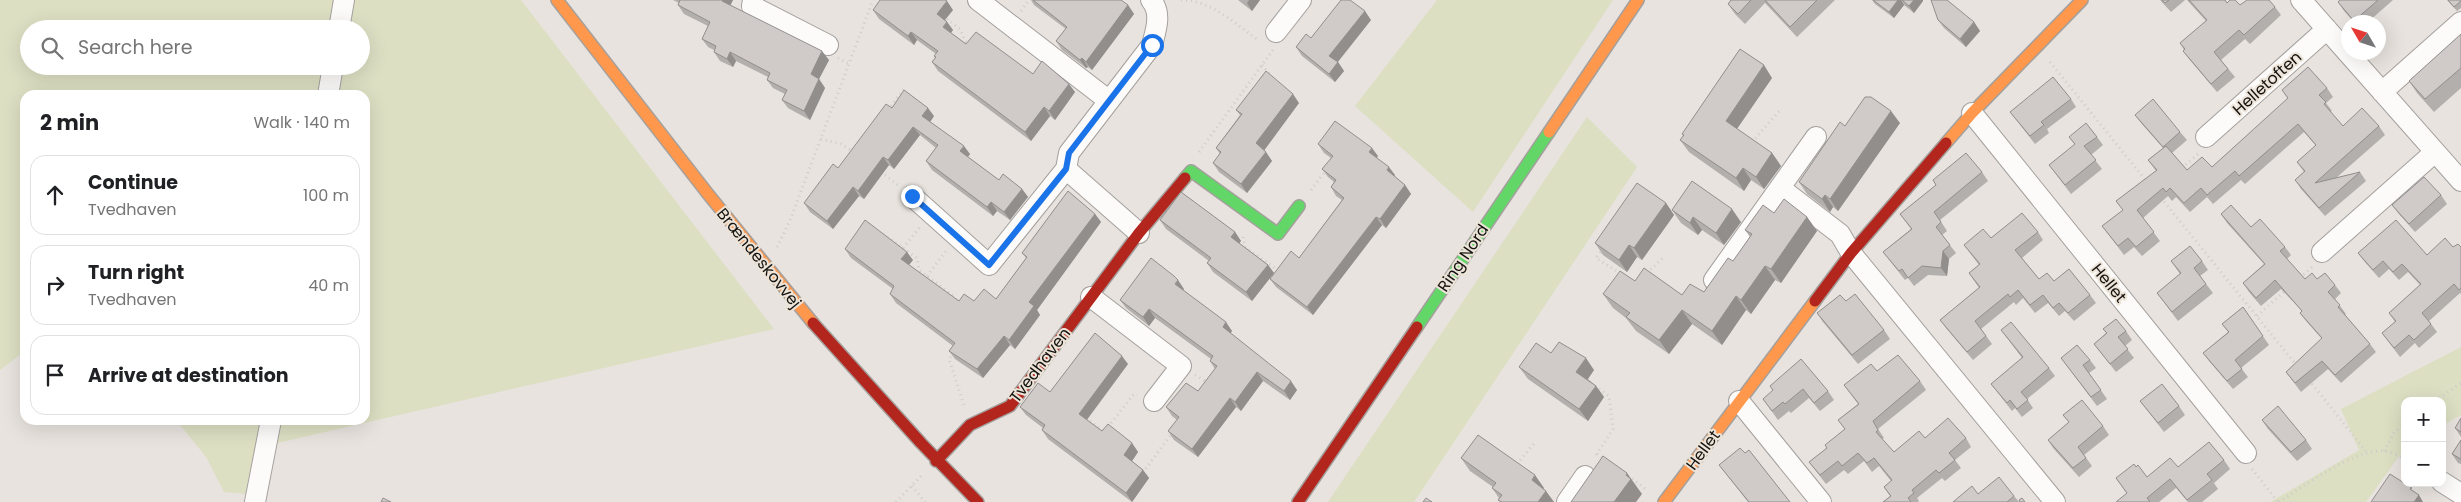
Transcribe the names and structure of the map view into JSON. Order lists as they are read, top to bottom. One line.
{"streets":{"street":["Helletoften","Brændeskovvej","Ring Nord","Hellet","Tvedhaven"]},"crossings":[["Brændeskovvej","Tvedhaven"]],"north":"top left","page":{"search":"Search here","heading":["2 min","Walk · 140 m"],"list":[["Continue","Tvedhaven","100 m"],["Turn right","Tvedhaven","40 m"],"Arrive at destination"],"map_buttons":["+","−"]}}
